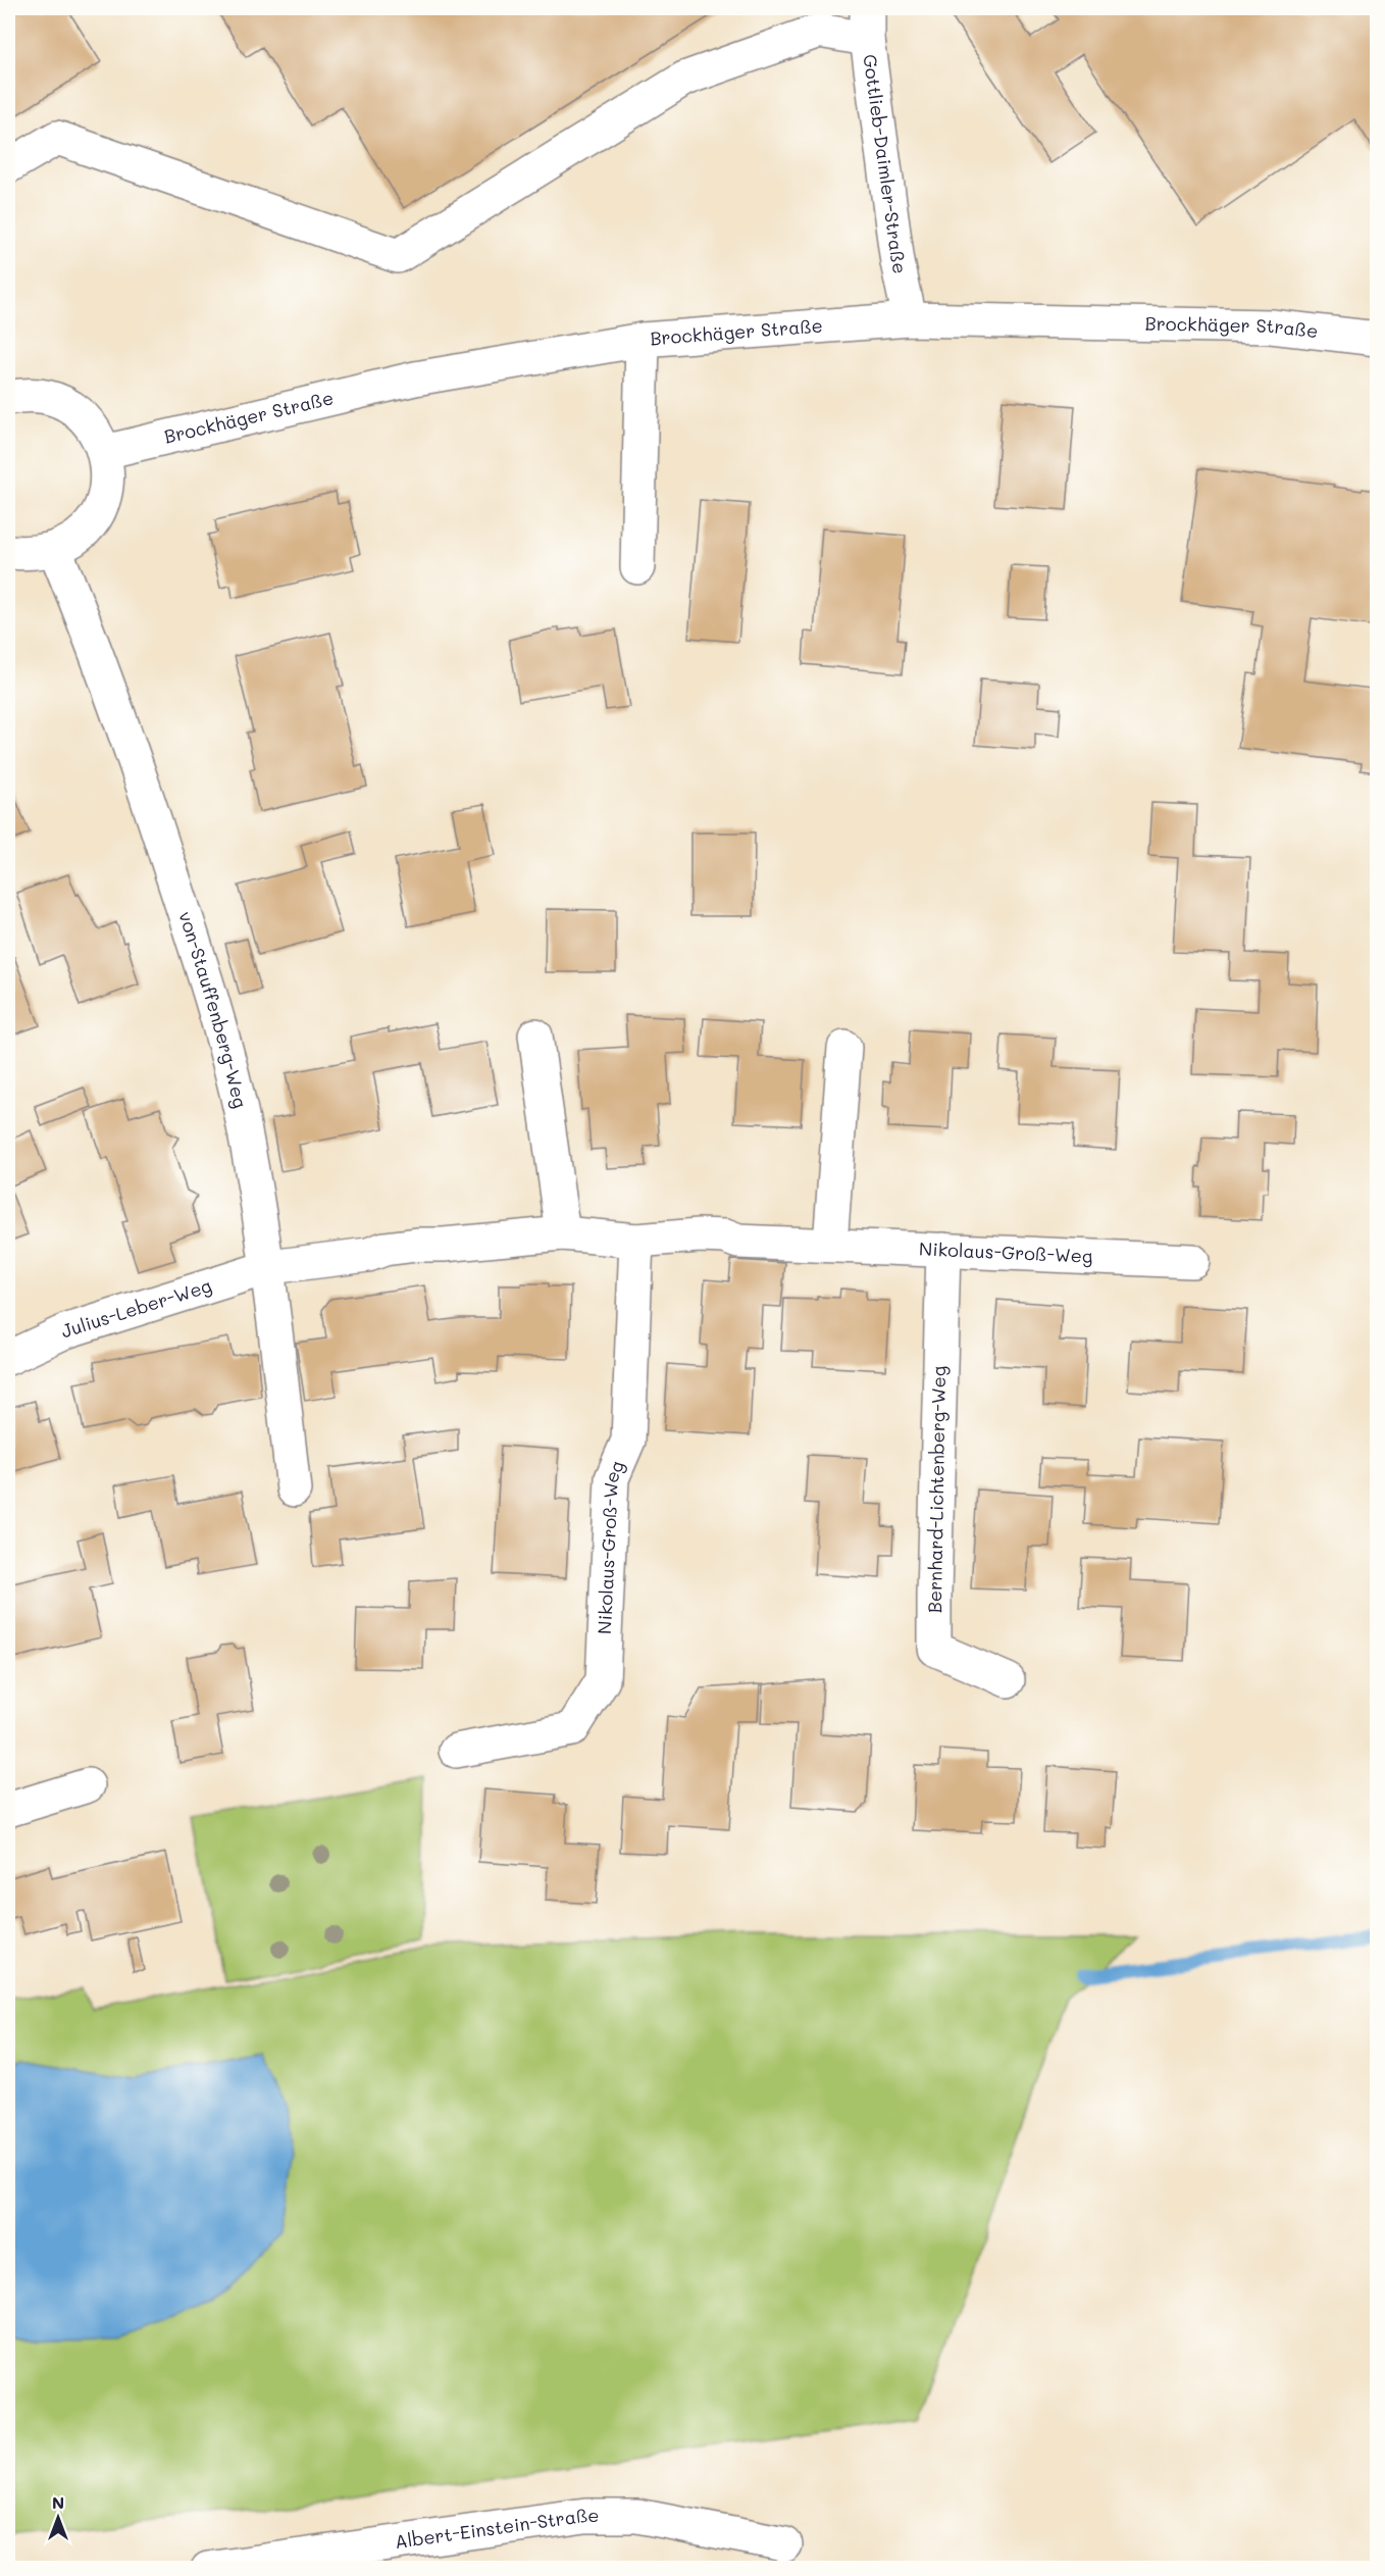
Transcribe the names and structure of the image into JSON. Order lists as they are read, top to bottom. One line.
{"streets":{"street":["Gottlieb-Daimler-Straße","Brockhäger Straße","von-Stauffenberg-Weg","Nikolaus-Groß-Weg","Julius-Leber-Weg","Bernhard-Lichtenberg-Weg","Albert-Einstein-Straße"]},"crossings":[["Gottlieb-Daimler-Straße","Brockhäger Straße"],["von-Stauffenberg-Weg","Nikolaus-Groß-Weg"],["von-Stauffenberg-Weg","Julius-Leber-Weg"],["Nikolaus-Groß-Weg","Julius-Leber-Weg"],["Nikolaus-Groß-Weg","Bernhard-Lichtenberg-Weg"]],"north":"top"}
